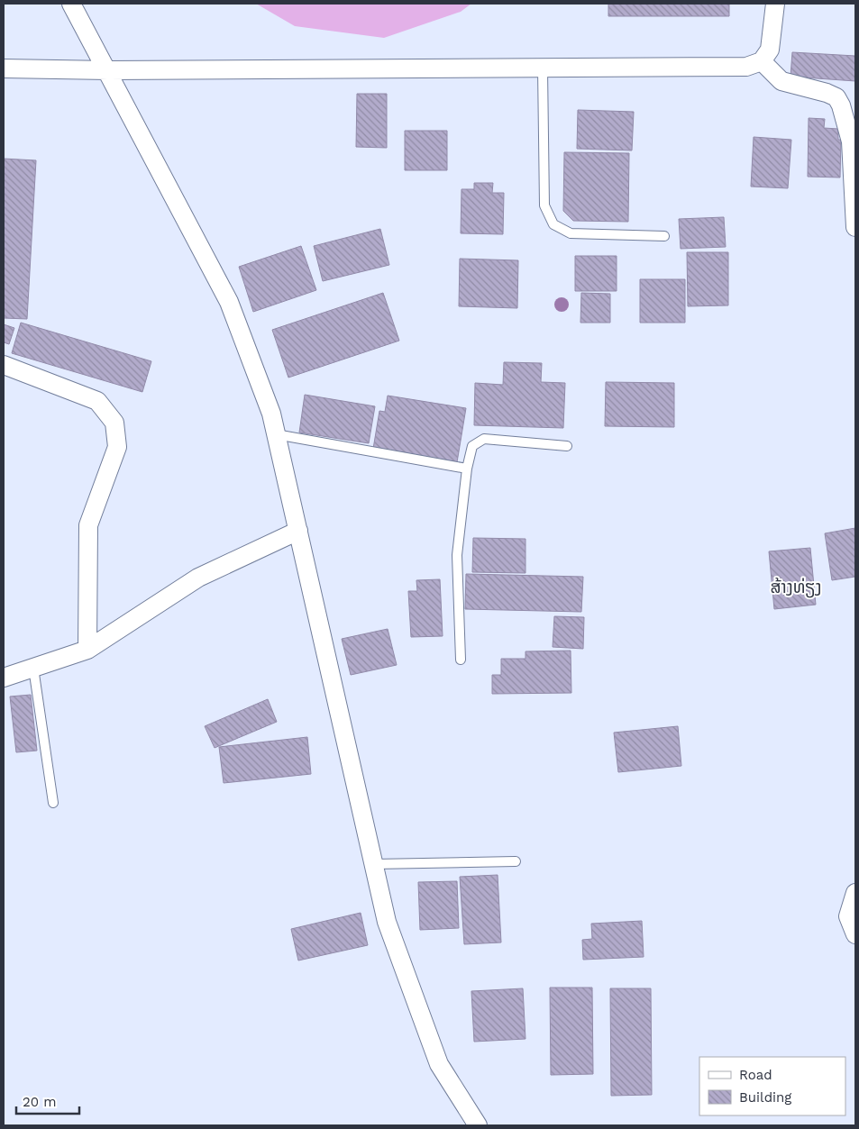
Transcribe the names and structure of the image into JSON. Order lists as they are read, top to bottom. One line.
{"districts":["ສ້າງທ່ຽງ"],"legend":["Road","Building"],"scale_bar":"20 m"}
